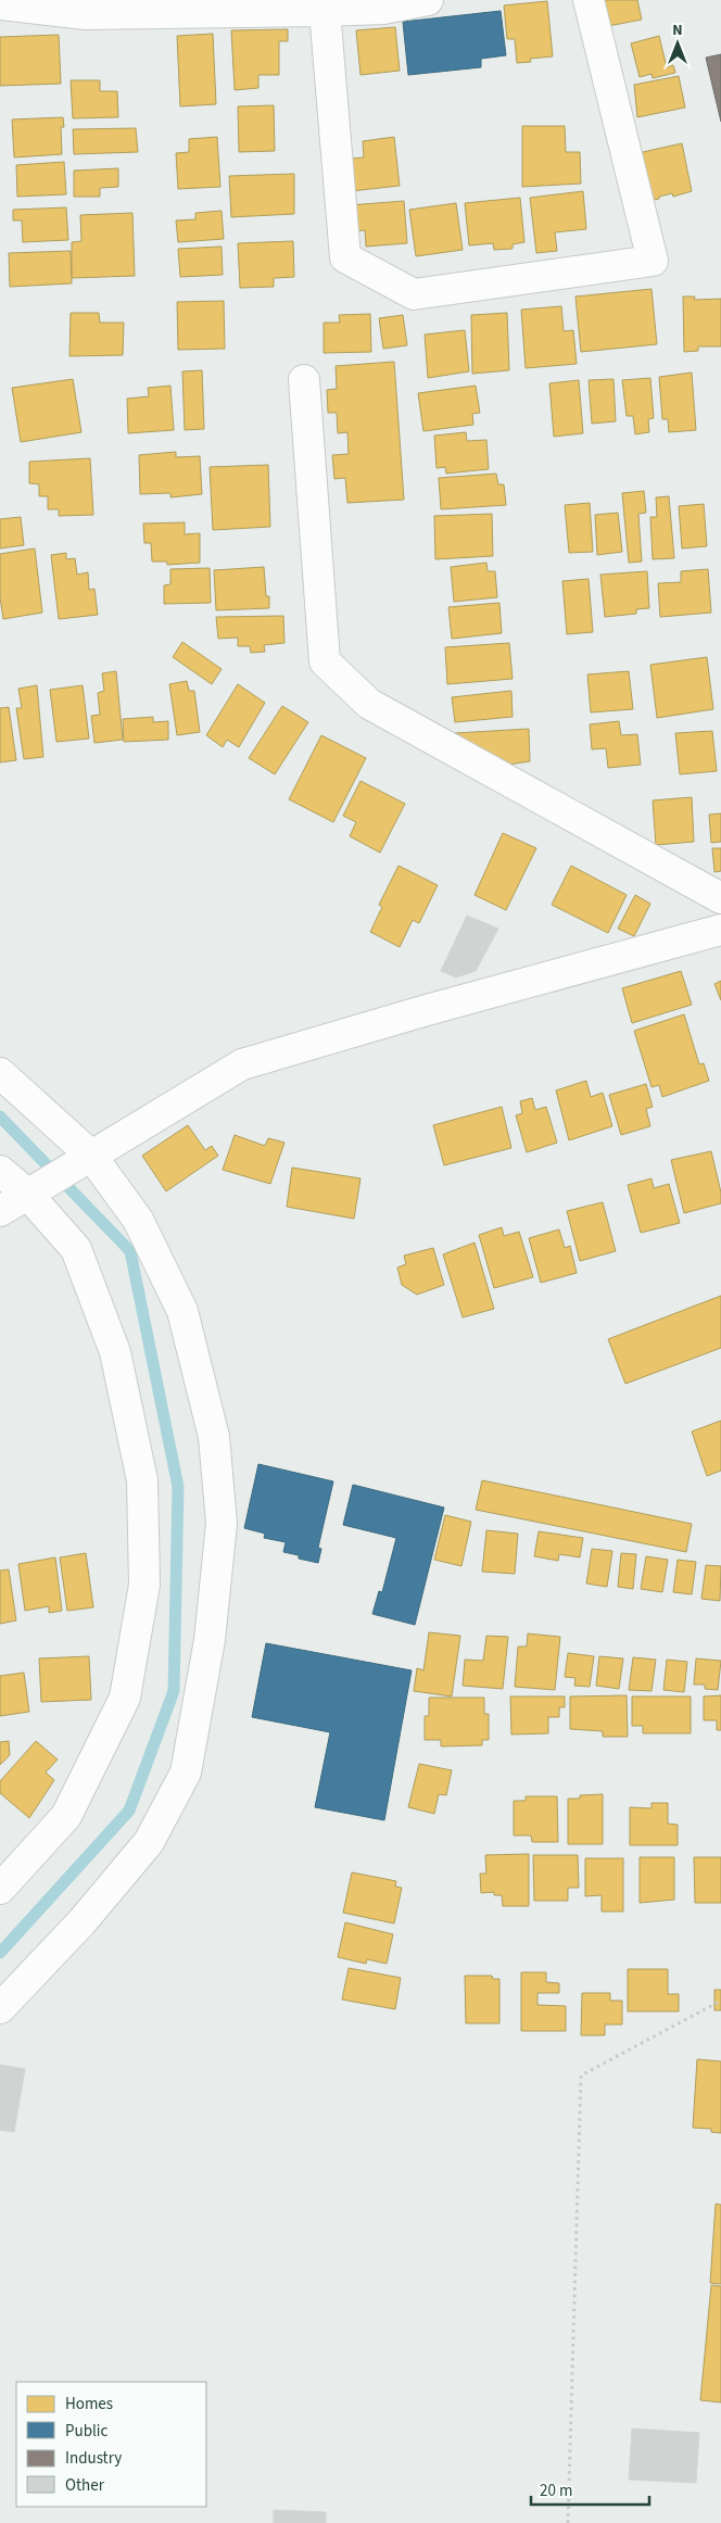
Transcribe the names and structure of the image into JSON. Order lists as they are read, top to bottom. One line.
{"legend":["Homes","Public","Industry","Other"],"scale_bar":"20 m","north":"top"}
